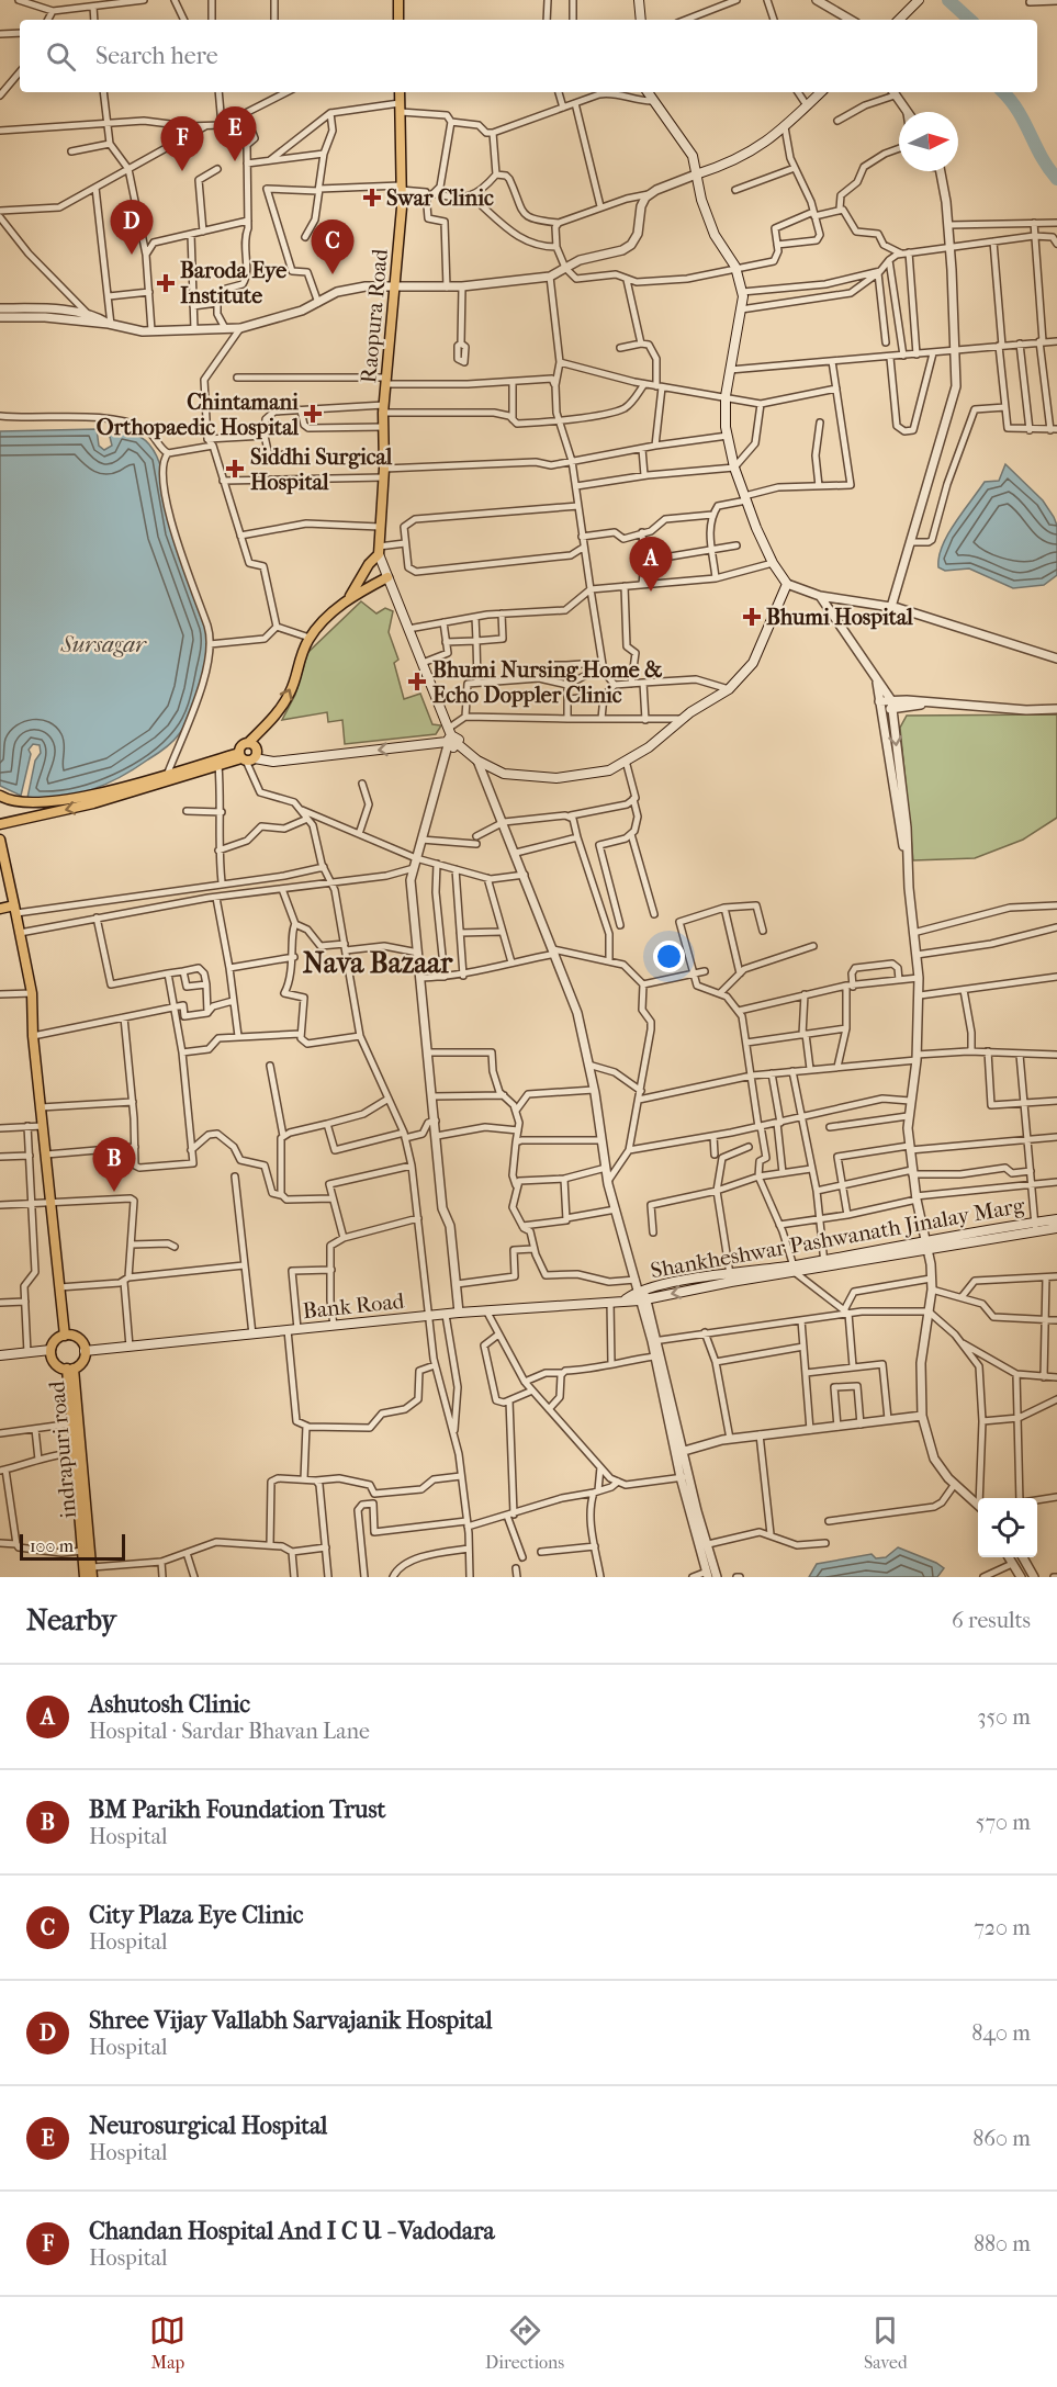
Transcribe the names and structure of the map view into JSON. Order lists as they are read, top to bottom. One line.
{"streets":{"main road":["Raopura Road","Shankheshwar Pashwanath Jinalay Marg","Bank Road","indrapuri road"]},"crossings":[["Shankheshwar Pashwanath Jinalay Marg","Bank Road"],["Bank Road","indrapuri road"]],"districts":["Nava Bazaar"],"water":["Sursagar"],"places":{"health":["Swar Clinic","Baroda Eye Institute","Chintamani Orthopaedic Hospital","Siddhi Surgical Hospital","Bhumi Hospital","Bhumi Nursing Home & Echo Doppler Clinic"]},"scale_bar":"100 m","north":"right","page":{"search":"Search here","pins":["E","F","D","C","A","B"],"scale":"100 m","heading":["Nearby","6 results"],"list":[{"mark":"A","name":"Ashutosh Clinic","note":"Hospital · Sardar Bhavan Lane","value":"350 m"},{"mark":"B","name":"BM Parikh Foundation Trust","note":"Hospital","value":"570 m"},{"mark":"C","name":"City Plaza Eye Clinic","note":"Hospital","value":"720 m"},{"mark":"D","name":"Shree Vijay Vallabh Sarvajanik Hospital","note":"Hospital","value":"840 m"},{"mark":"E","name":"Neurosurgical Hospital","note":"Hospital","value":"860 m"},{"mark":"F","name":"Chandan Hospital And I C U - Vadodara","note":"Hospital","value":"880 m"}],"nav":["Map","Directions","Saved"]}}
